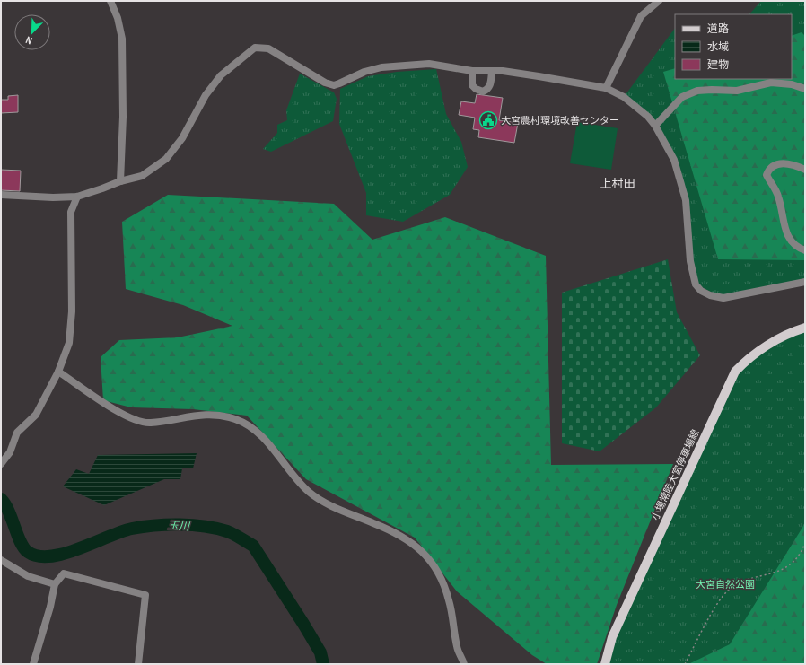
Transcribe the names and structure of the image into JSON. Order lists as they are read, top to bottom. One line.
{"streets":{"main road":["小場常陸大宮停車場線"]},"districts":["上村田"],"water":["玉川"],"parks":["大宮自然公園"],"places":{"public building":["大宮農村環境改善センター"]},"legend":["道路","水域","建物"],"north":"bottom left"}
